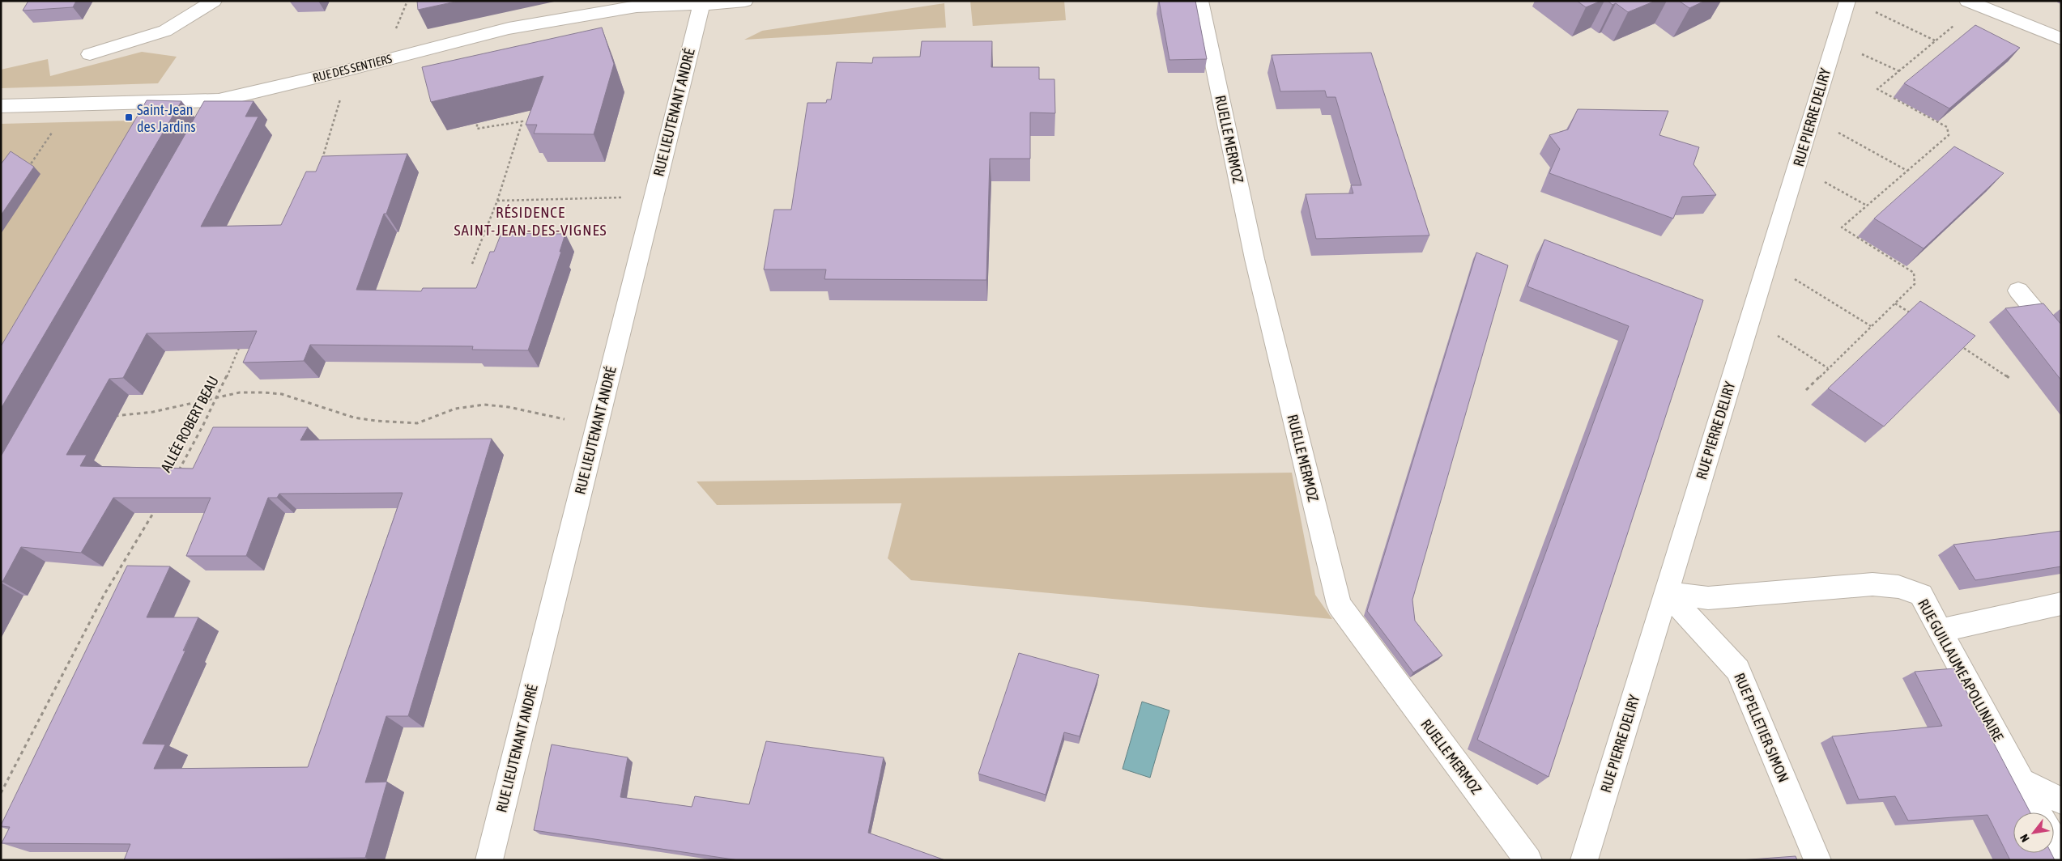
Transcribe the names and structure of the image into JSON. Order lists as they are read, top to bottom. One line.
{"streets":{"street":["RUE DES SENTIERS","RUE LIEUTENANT ANDRÉ","RUE PIERRE DELIRY","RUELLE MERMOZ","RUE GUILLAUME APOLLINAIRE","RUE PELLETIER SIMON"],"path":["ALLÉE ROBERT BEAU"]},"crossings":[["RUE DES SENTIERS","RUE LIEUTENANT ANDRÉ"],["RUE PIERRE DELIRY","RUE GUILLAUME APOLLINAIRE"],["RUE PIERRE DELIRY","RUE PELLETIER SIMON"],["RUE GUILLAUME APOLLINAIRE","RUE PELLETIER SIMON"]],"districts":["RÉSIDENCE SAINT-JEAN-DES-VIGNES"],"places":{"transit":["Saint-Jean des Jardins"]},"north":"bottom left"}
